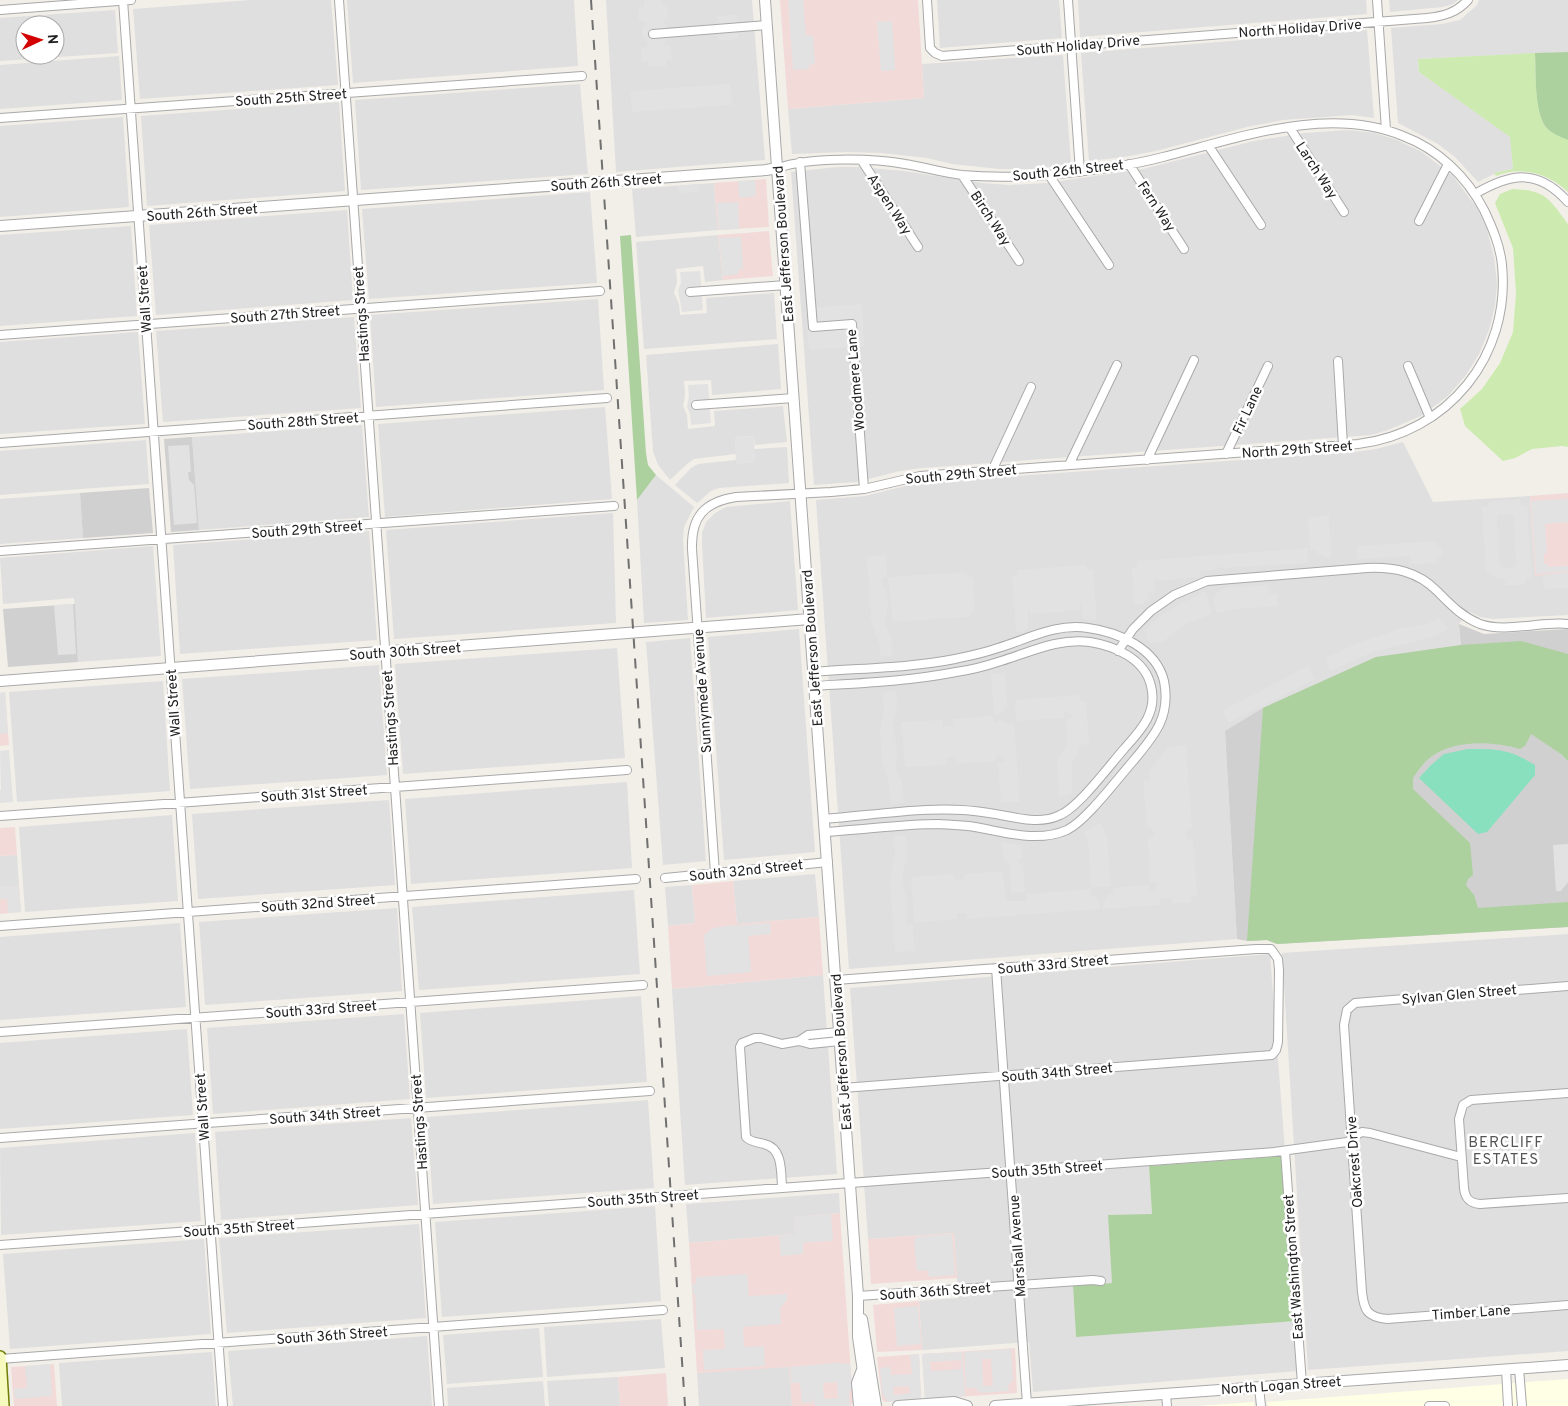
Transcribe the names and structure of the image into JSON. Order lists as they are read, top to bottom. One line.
{"streets":{"street":["North Holiday Drive","South Holiday Drive","South 25th Street","South 26th Street","Larch Way","Aspen Way","Fern Way","Birch Way","East Jefferson Boulevard","Wall Street","South 27th Street","Hastings Street","Woodmere Lane","Fir Lane","South 28th Street","North 29th Street","South 29th Street","South 30th Street","Sunnymede Avenue","South 31st Street","South 32nd Street","South 33rd Street","Sylvan Glen Street","South 34th Street","Oakcrest Drive","South 35th Street","Marshall Avenue","East Washington Street","South 36th Street","Timber Lane","North Logan Street"]},"crossings":[["North Holiday Drive","South Holiday Drive"],["South 25th Street","Wall Street"],["South 25th Street","Hastings Street"],["South 26th Street","Larch Way"],["South 26th Street","Aspen Way"],["South 26th Street","Fern Way"],["South 26th Street","Birch Way"],["South 26th Street","East Jefferson Boulevard"],["South 26th Street","Wall Street"],["South 26th Street","Hastings Street"],["South 26th Street","Woodmere Lane"],["South 26th Street","North 29th Street"],["East Jefferson Boulevard","South 29th Street"],["East Jefferson Boulevard","South 30th Street"],["East Jefferson Boulevard","South 32nd Street"],["East Jefferson Boulevard","South 33rd Street"],["East Jefferson Boulevard","South 34th Street"],["East Jefferson Boulevard","South 35th Street"],["East Jefferson Boulevard","South 36th Street"],["Wall Street","South 27th Street"],["Wall Street","South 28th Street"],["Wall Street","South 29th Street"],["Wall Street","South 30th Street"],["Wall Street","South 31st Street"],["Wall Street","South 32nd Street"],["Wall Street","South 33rd Street"],["Wall Street","South 34th Street"],["Wall Street","South 35th Street"],["Wall Street","South 36th Street"],["South 27th Street","Hastings Street"],["Hastings Street","South 28th Street"],["Hastings Street","South 29th Street"],["Hastings Street","South 30th Street"],["Hastings Street","South 31st Street"],["Hastings Street","South 32nd Street"],["Hastings Street","South 33rd Street"],["Hastings Street","South 34th Street"],["Hastings Street","South 35th Street"],["Hastings Street","South 36th Street"],["Woodmere Lane","South 29th Street"],["Fir Lane","North 29th Street"],["Fir Lane","South 29th Street"],["North 29th Street","South 29th Street"],["South 29th Street","Sunnymede Avenue"],["South 30th Street","Sunnymede Avenue"],["Sunnymede Avenue","South 32nd Street"],["South 33rd Street","South 34th Street"],["South 33rd Street","Marshall Avenue"],["Sylvan Glen Street","Oakcrest Drive"],["South 34th Street","Marshall Avenue"],["Oakcrest Drive","South 35th Street"],["Oakcrest Drive","Timber Lane"],["South 35th Street","Marshall Avenue"],["South 35th Street","East Washington Street"],["Marshall Avenue","South 36th Street"],["Marshall Avenue","North Logan Street"],["East Washington Street","North Logan Street"]],"districts":["BERCLIFF ESTATES"],"north":"right"}
